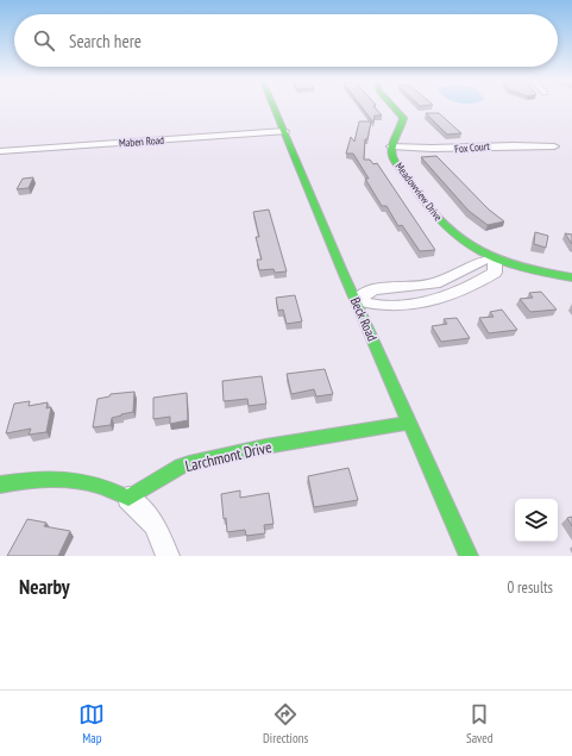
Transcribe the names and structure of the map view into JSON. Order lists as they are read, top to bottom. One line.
{"streets":{"street":["Maben Road","Fox Court","Meadowview Drive","Beck Road","Larchmont Drive"]},"crossings":[["Maben Road","Beck Road"],["Fox Court","Meadowview Drive"],["Beck Road","Larchmont Drive"]],"page":{"search":"Search here","heading":["Nearby","0 results"],"nav":["Map","Directions","Saved"]}}
